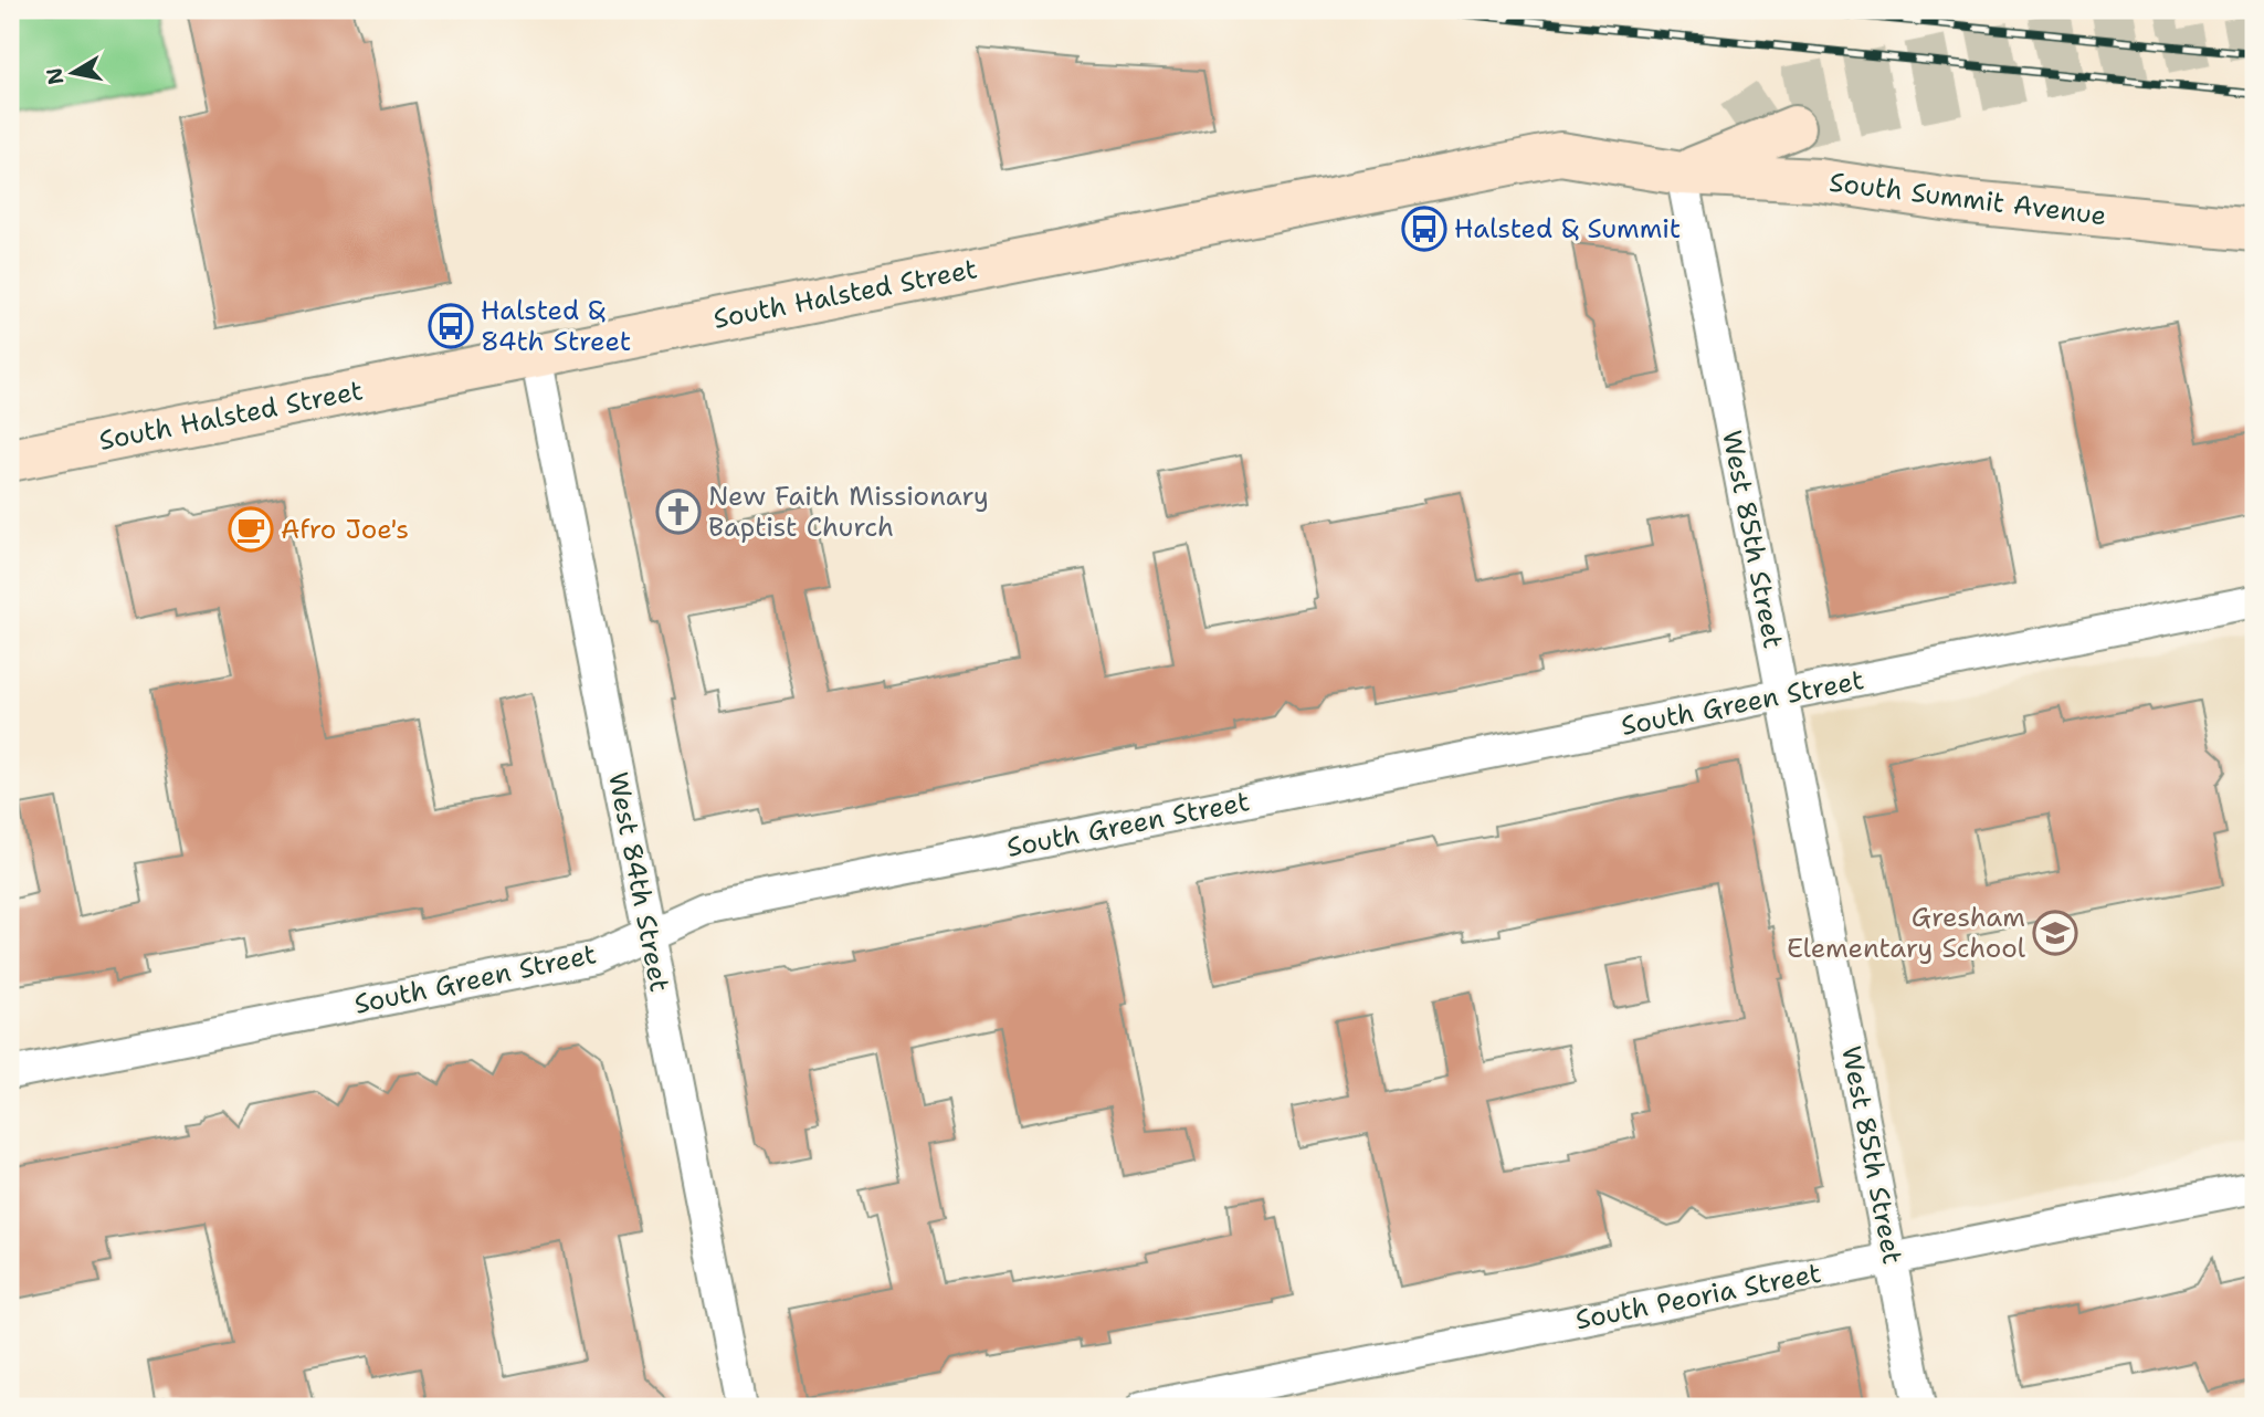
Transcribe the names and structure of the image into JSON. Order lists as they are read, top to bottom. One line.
{"streets":{"main road":["South Summit Avenue","South Halsted Street"],"street":["West 85th Street","South Green Street","West 84th Street","South Peoria Street"]},"crossings":[["South Summit Avenue","South Halsted Street"],["South Summit Avenue","West 85th Street"],["South Halsted Street","West 85th Street"],["South Halsted Street","West 84th Street"],["West 85th Street","South Green Street"],["West 85th Street","South Peoria Street"],["South Green Street","West 84th Street"]],"places":{"bus stop":["Halsted & Summit","Halsted & 84th Street"],"church":["New Faith Missionary Baptist Church"],"cafe":["Afro Joe's"],"school or university":["Gresham Elementary School"]},"north":"left"}
